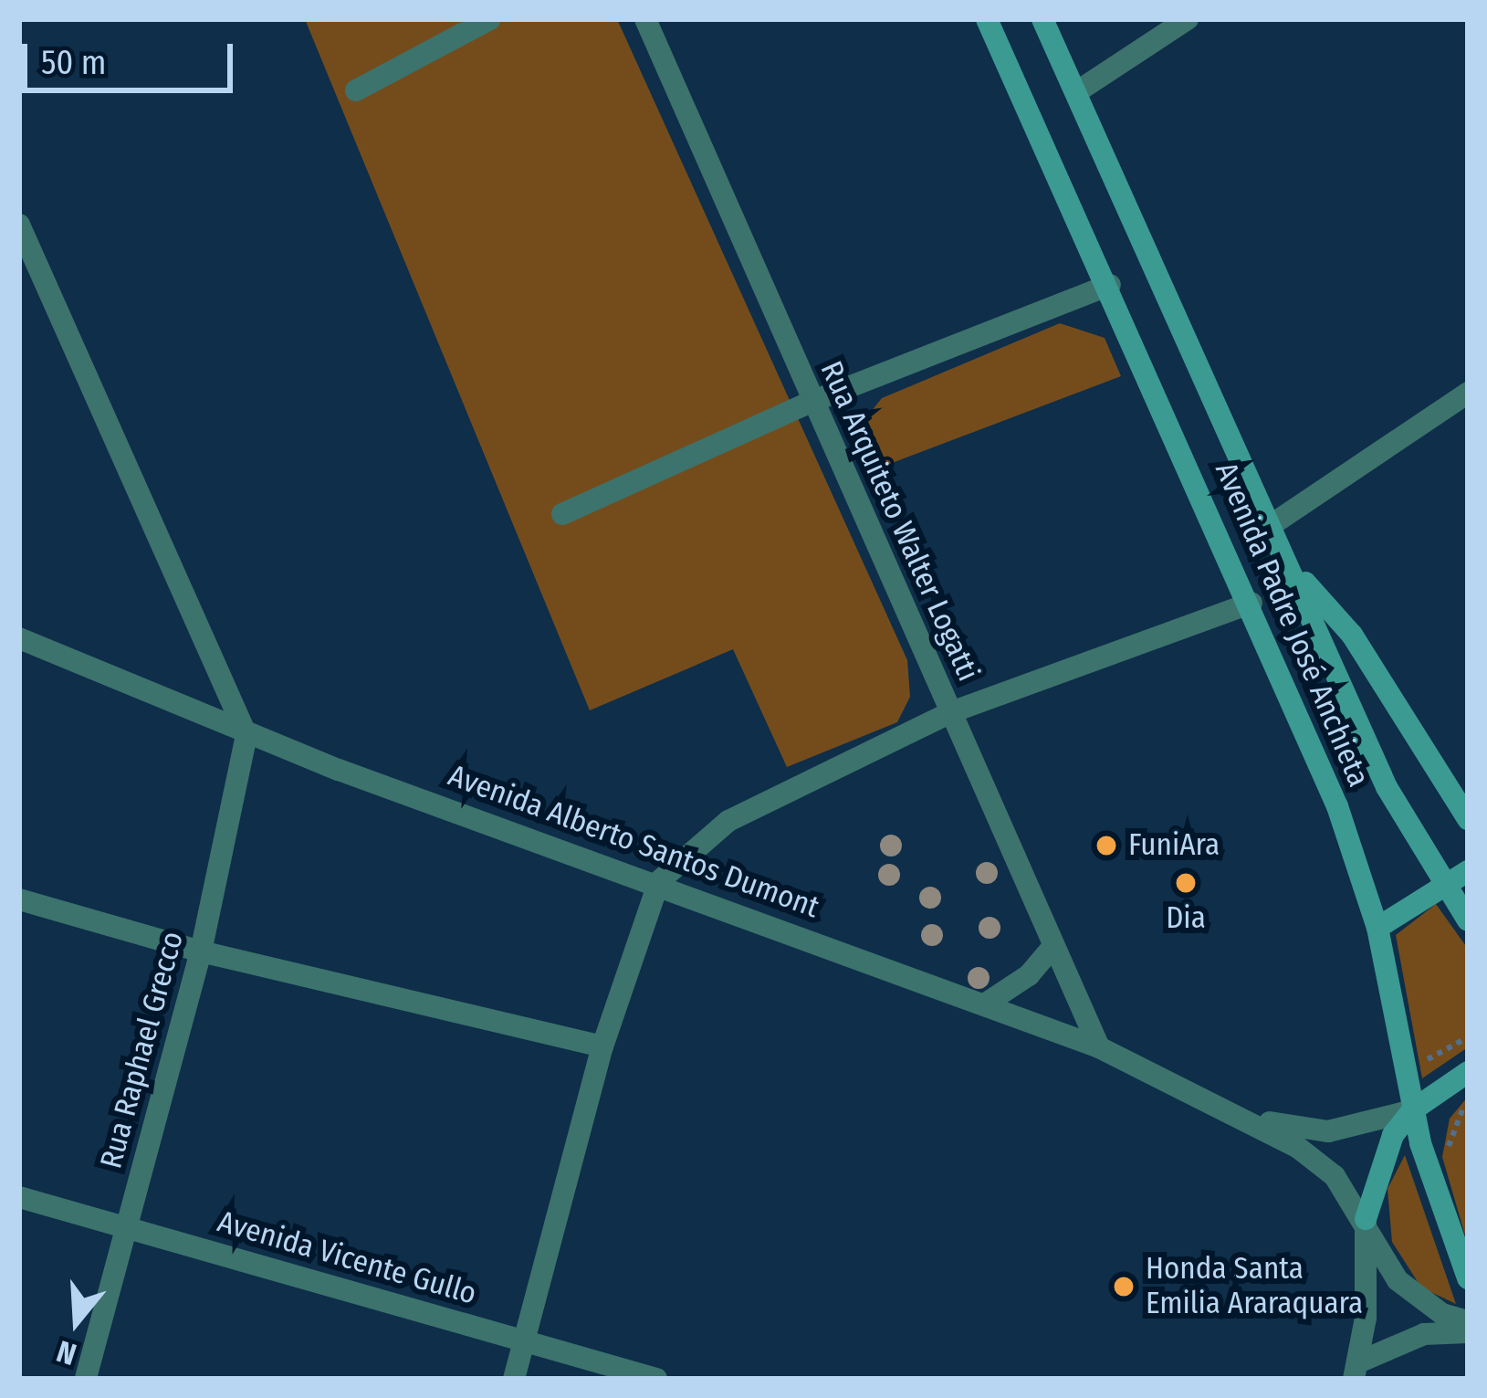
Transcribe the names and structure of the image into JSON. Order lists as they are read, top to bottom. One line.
{"streets":{"main road":["Avenida Padre José Anchieta"],"street":["Rua Arquiteto Walter Logatti","Avenida Alberto Santos Dumont","Rua Raphael Grecco","Avenida Vicente Gullo"]},"crossings":[["Rua Arquiteto Walter Logatti","Avenida Alberto Santos Dumont"],["Avenida Padre José Anchieta","Avenida Alberto Santos Dumont"],["Avenida Alberto Santos Dumont","Rua Raphael Grecco"],["Rua Raphael Grecco","Avenida Vicente Gullo"]],"places":["FuniAra","Dia","Honda Santa Emilia Araraquara"],"scale_bar":"50 m","north":"bottom"}
